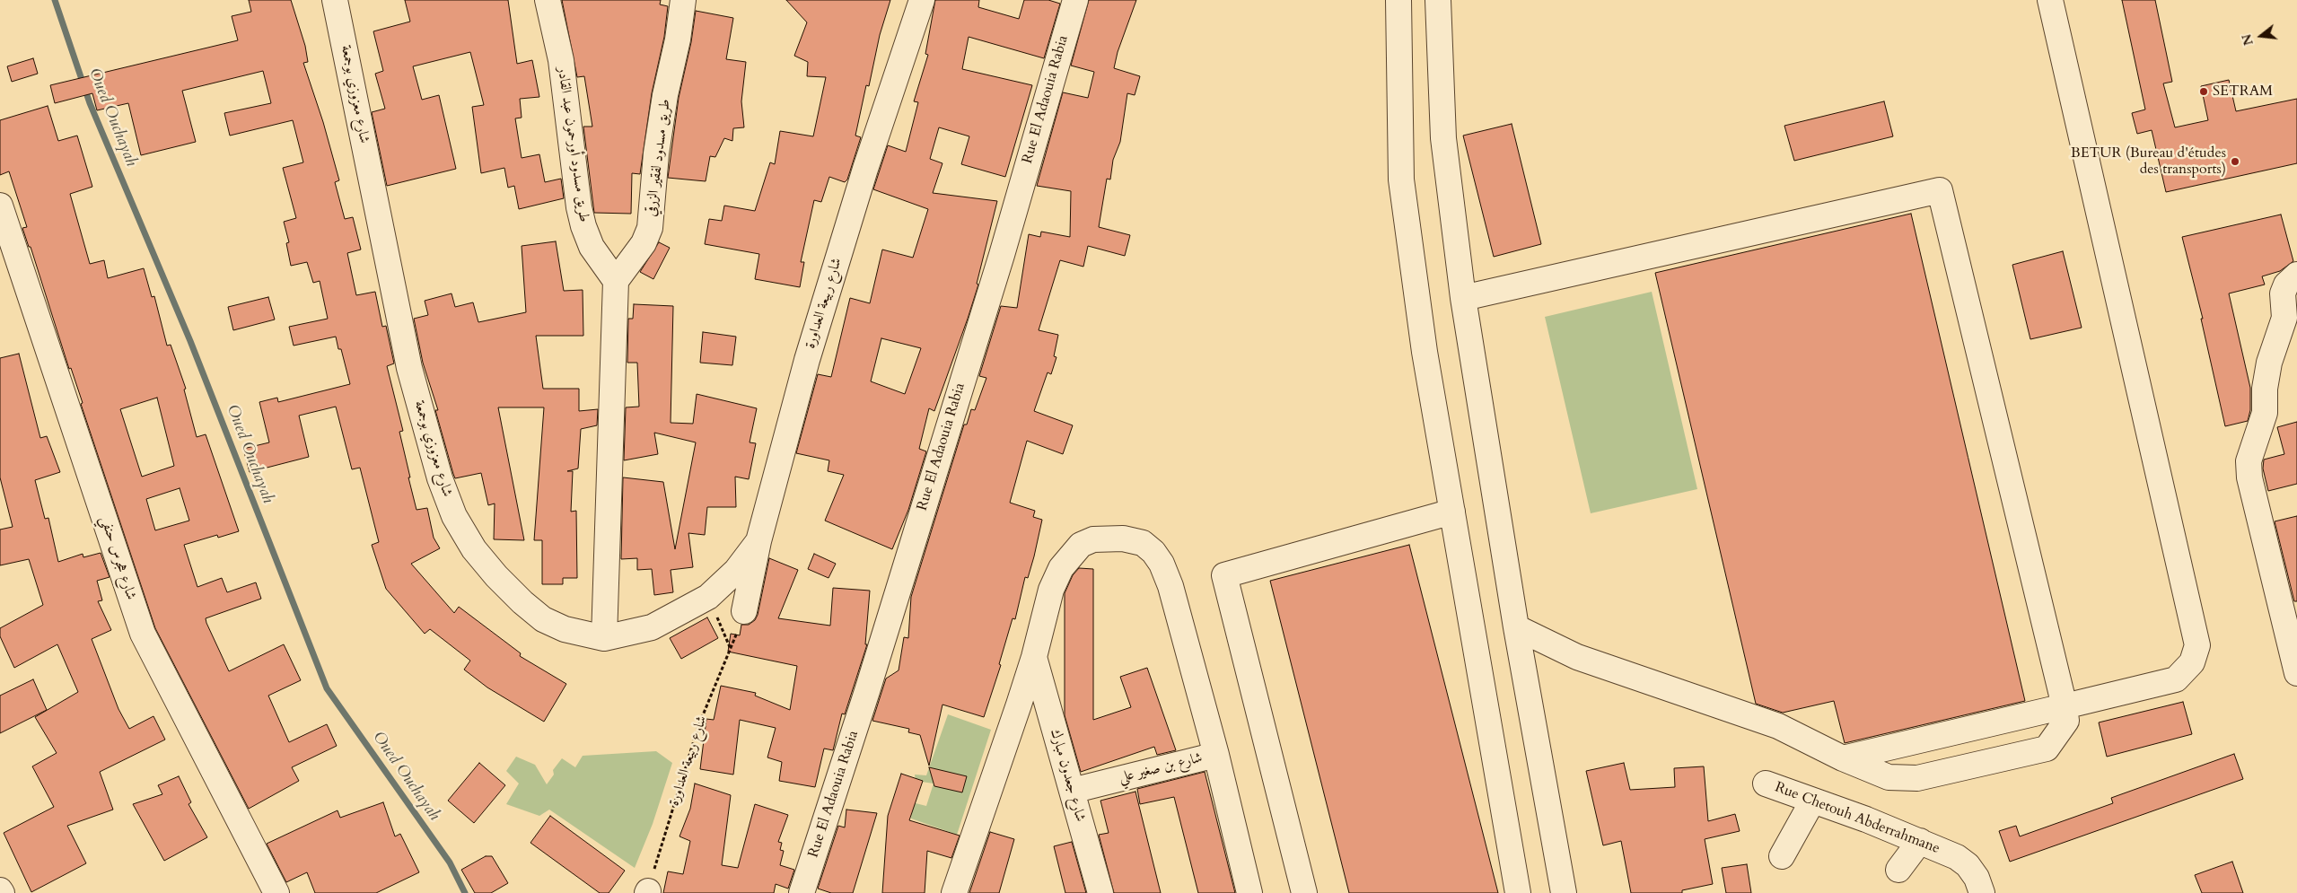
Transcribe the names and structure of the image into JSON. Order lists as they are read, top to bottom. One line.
{"streets":{"street":["شارع معزوزي بوجمعة","Rue El Adaouia Rabia","طريق مسدود أورحمون عبد القادر","طريق مسدود لفقير الزرقي","شارع ربيعة العداورة","شارع هجرس حنفي","شارع بن صغير علي","شارع جعدون مبارك","Rue Chetouh Abderrahmane"]},"crossings":[["شارع معزوزي بوجمعة","شارع ربيعة العداورة"],["طريق مسدود أورحمون عبد القادر","طريق مسدود لفقير الزرقي"],["شارع بن صغير علي","شارع جعدون مبارك"]],"water":["Oued Ouchayah"],"places":["SETRAM","BETUR (Bureau d'études des transports)"],"north":"left"}
